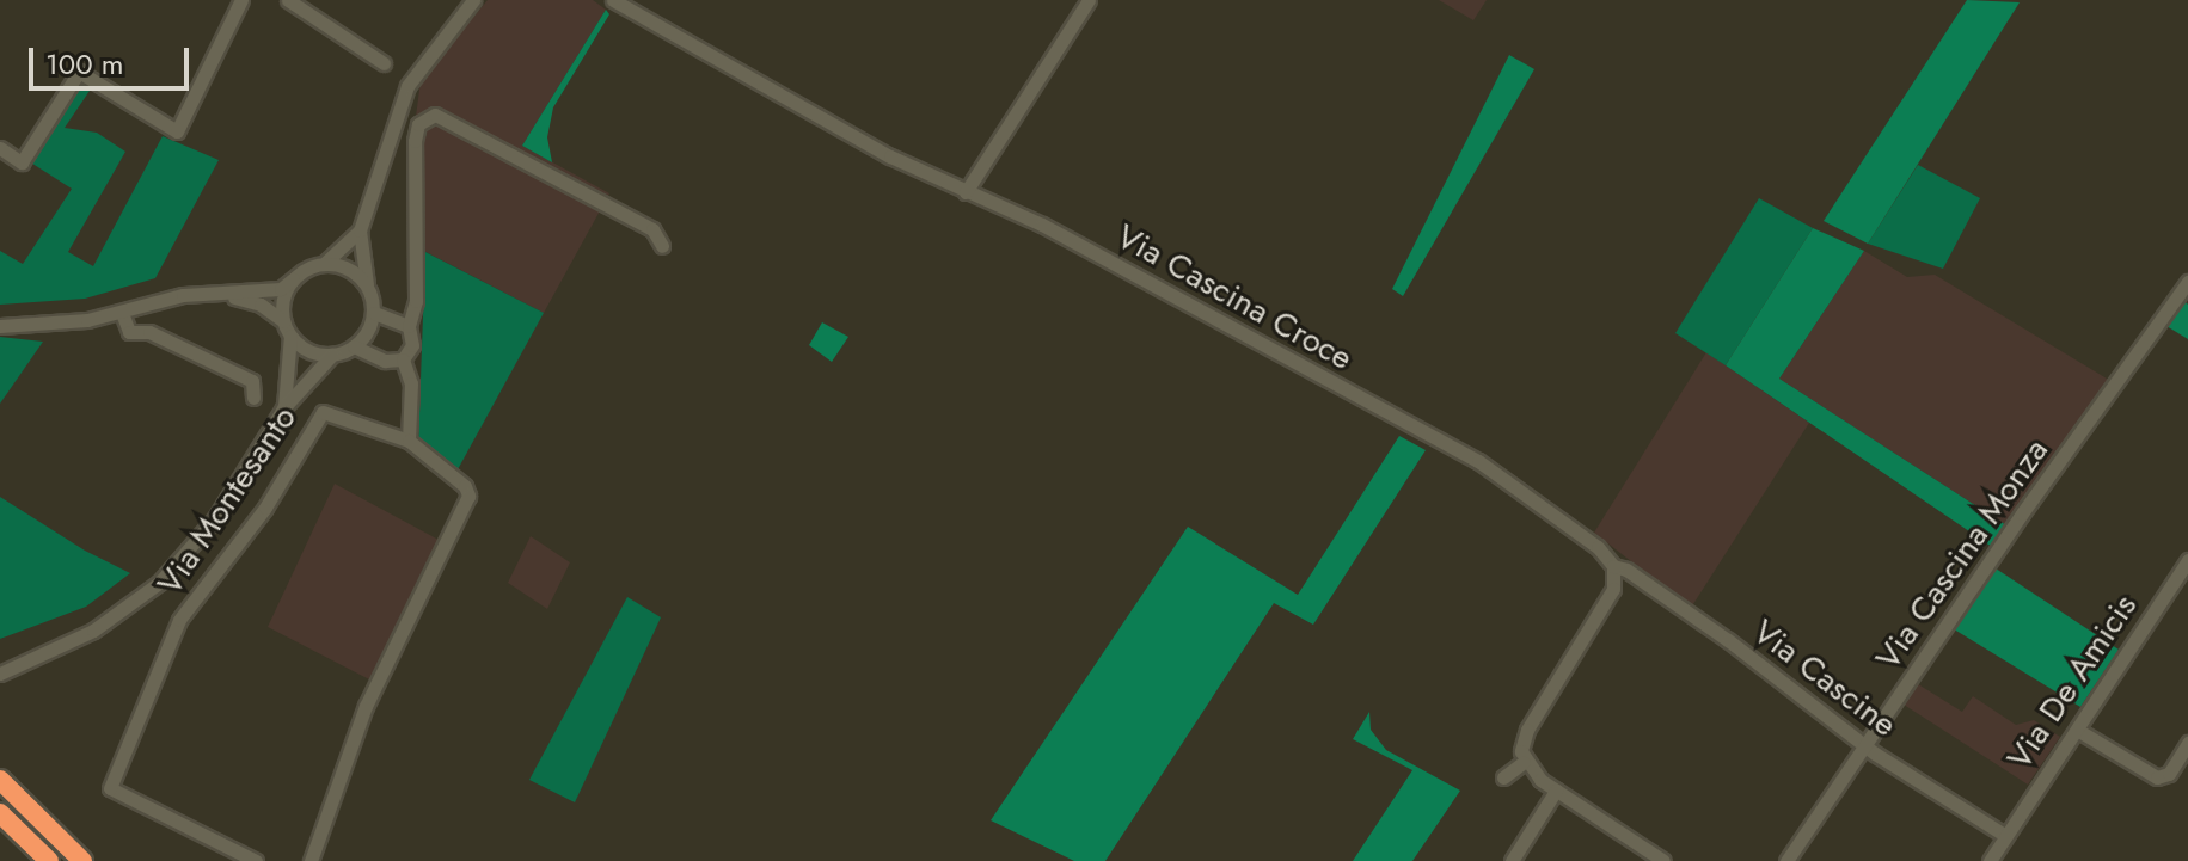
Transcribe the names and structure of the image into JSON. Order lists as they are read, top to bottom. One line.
{"streets":{"street":["Via Cascina Croce","Via Montesanto","Via Cascina Monza","Via Cascine","Via De Amicis"]},"crossings":[["Via Cascina Croce","Via Cascine"],["Via Cascina Monza","Via Cascine"],["Via Cascine","Via De Amicis"]],"scale_bar":"100 m"}
